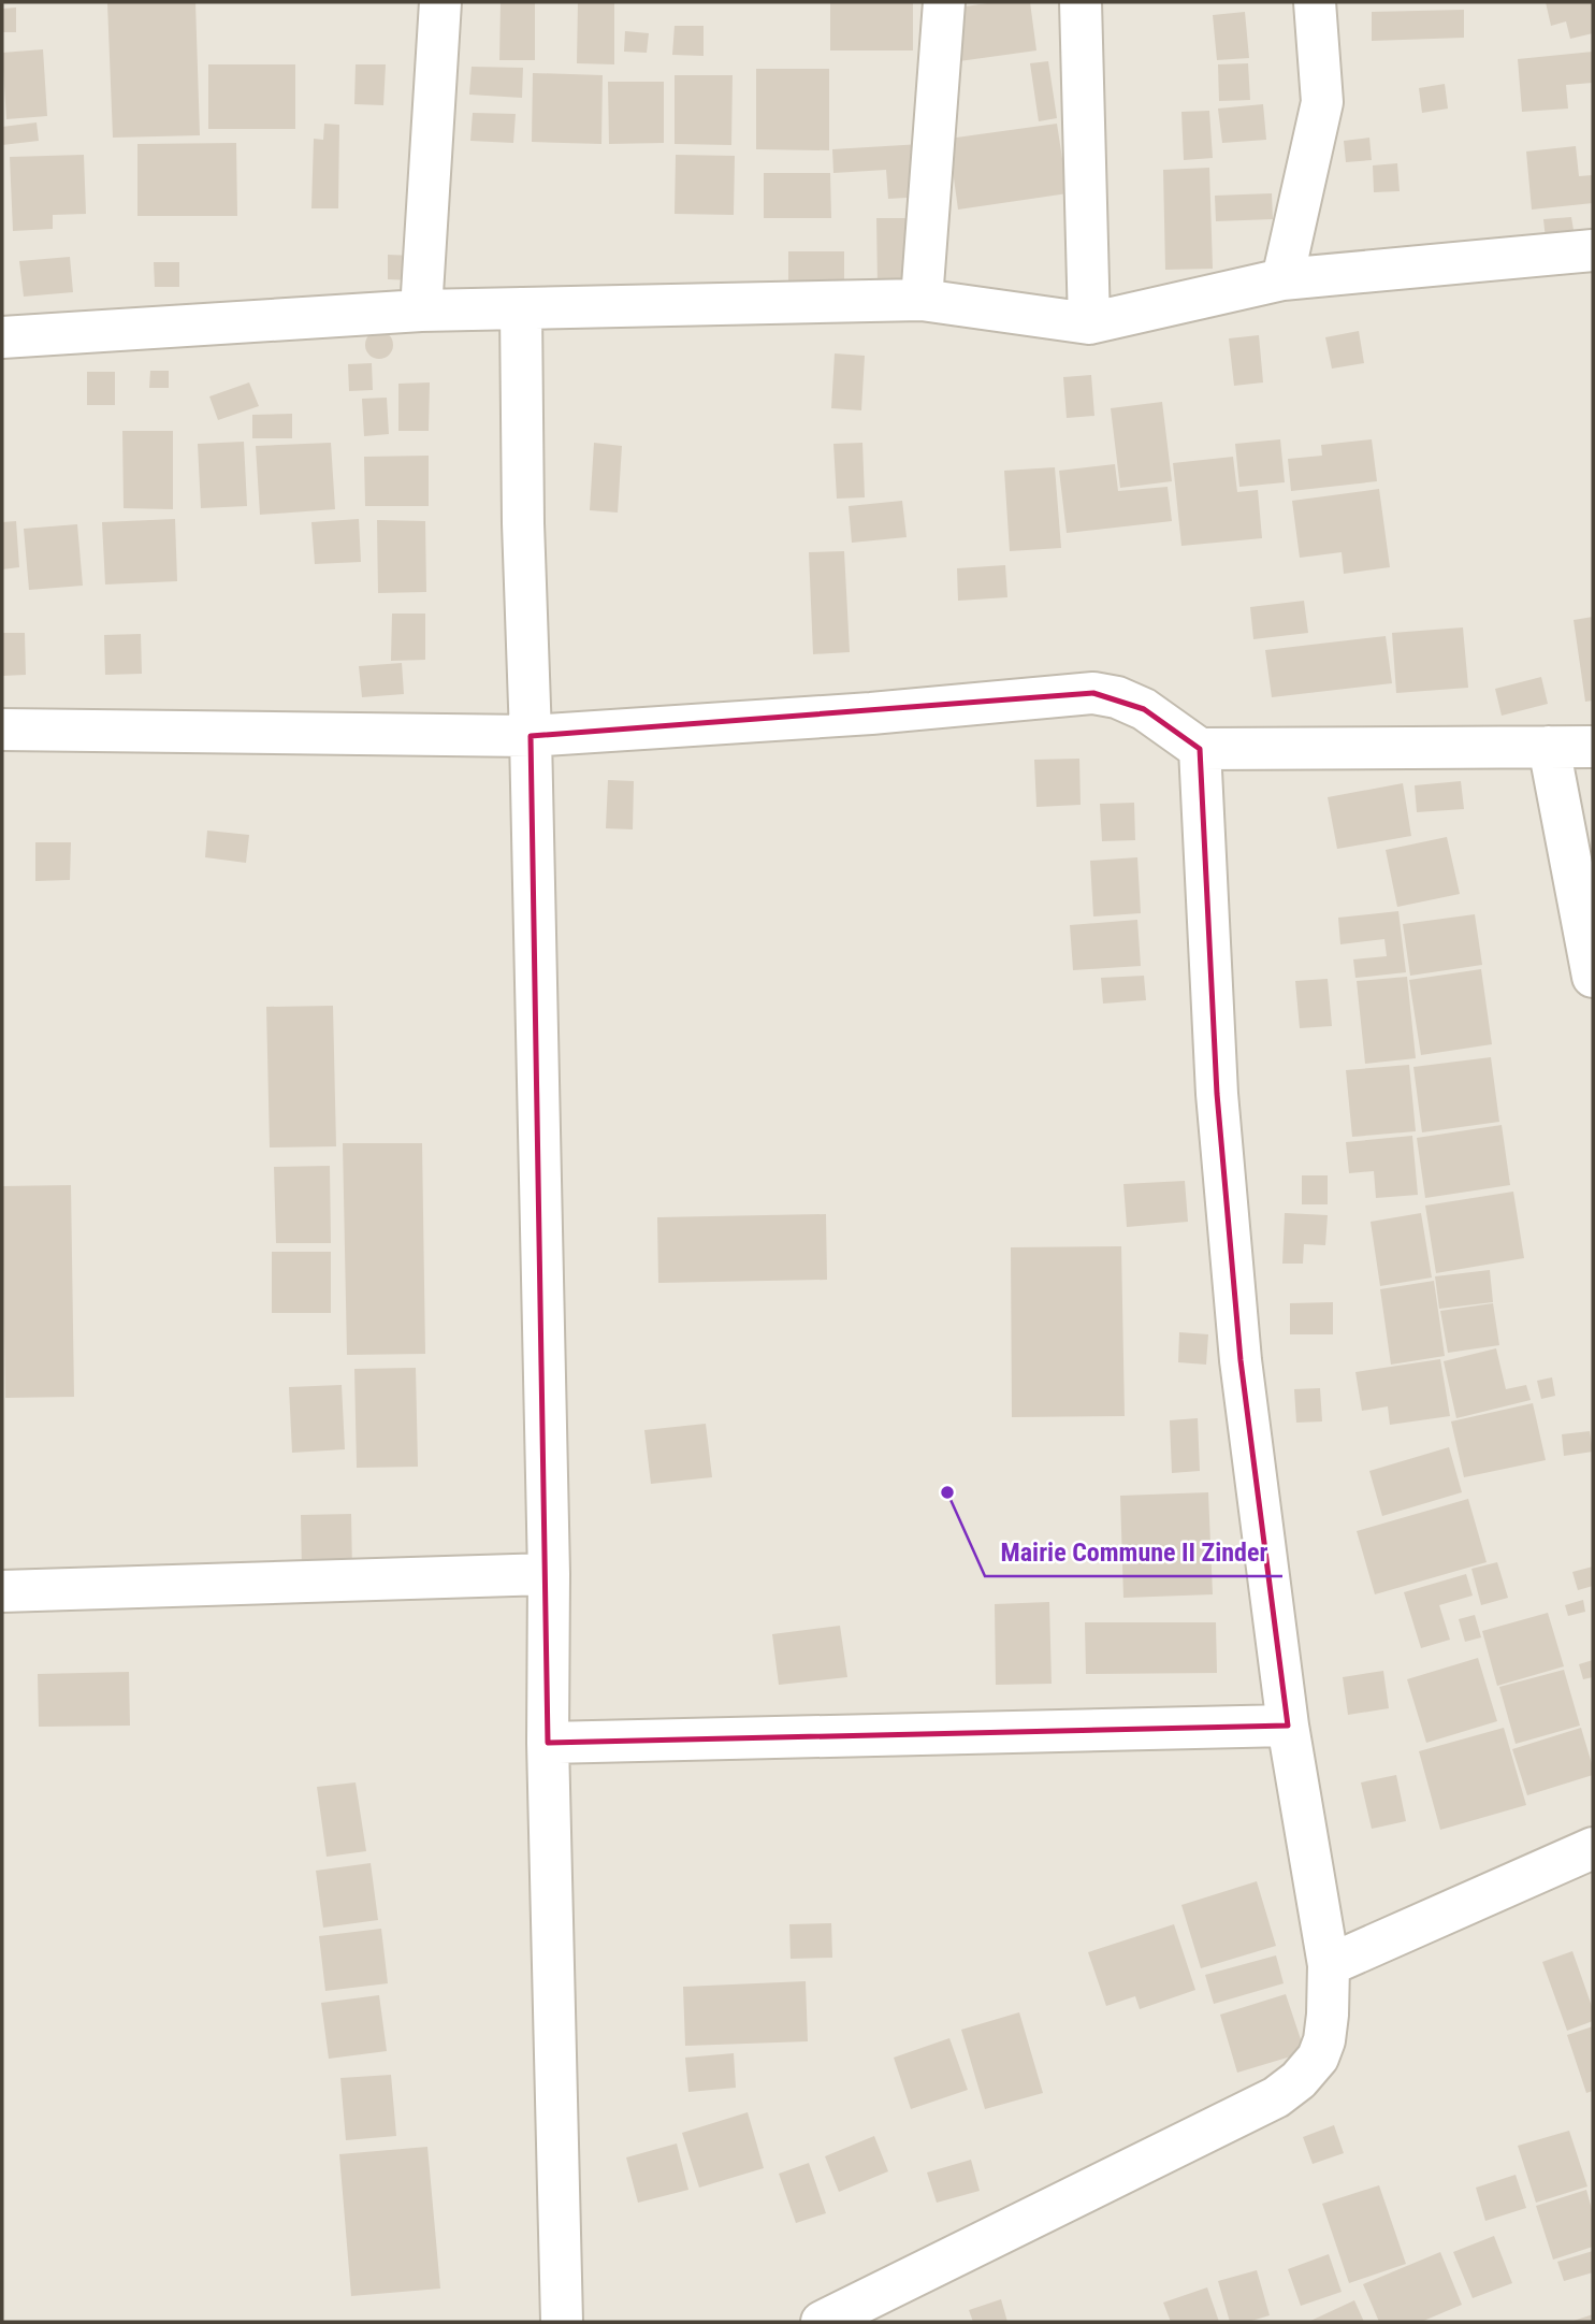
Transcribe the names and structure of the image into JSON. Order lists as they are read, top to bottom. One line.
{"places":["Mairie Commune II Zinder"]}
